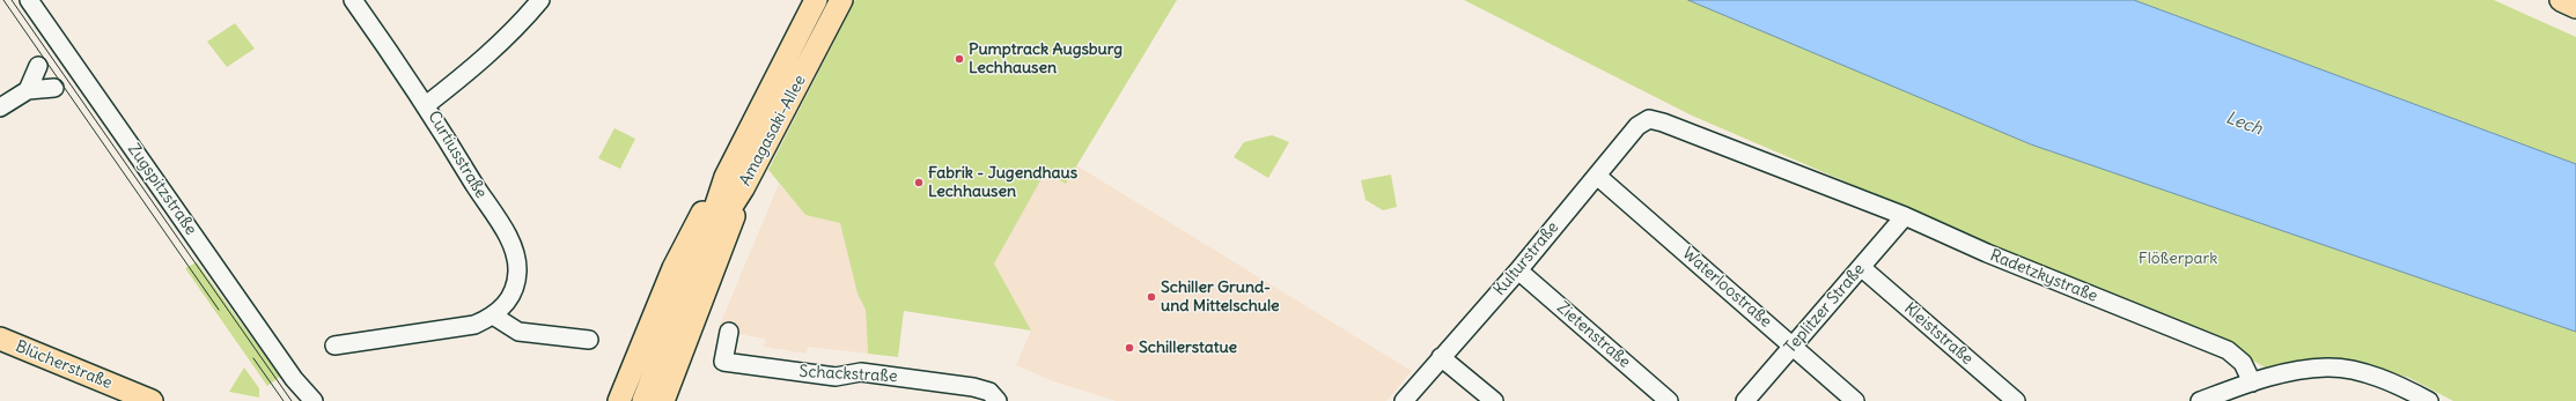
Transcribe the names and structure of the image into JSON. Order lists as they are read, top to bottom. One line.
{"streets":{"main road":["Amagasaki-Allee","Blücherstraße"],"street":["Curtiusstraße","Zugspitzstraße","Kulturstraße","Radetzkystraße","Waterloostraße","Teplitzer Straße","Kleiststraße","Zietenstraße","Schackstraße"]},"crossings":[["Kulturstraße","Radetzkystraße"],["Kulturstraße","Waterloostraße"],["Kulturstraße","Zietenstraße"],["Radetzkystraße","Teplitzer Straße"],["Waterloostraße","Teplitzer Straße"],["Teplitzer Straße","Kleiststraße"]],"water":["Lech"],"parks":["Flößerpark"],"places":["Pumptrack Augsburg Lechhausen","Fabrik - Jugendhaus Lechhausen","Schiller Grund- und Mittelschule","Schillerstatue"]}
